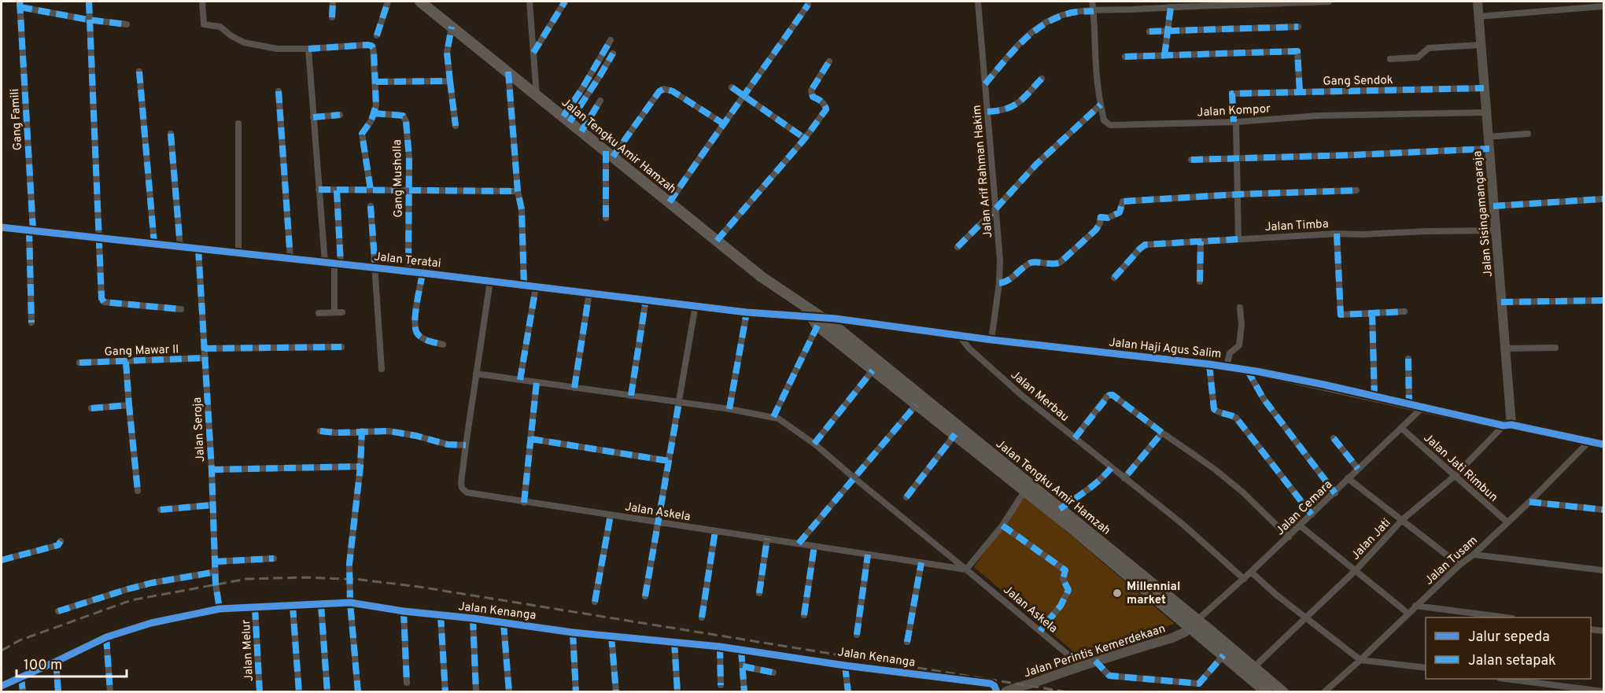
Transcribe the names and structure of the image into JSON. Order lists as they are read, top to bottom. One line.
{"streets":{"main road":["Jalan Tengku Amir Hamzah"],"street":["Gang Sendok","Jalan Kompor","Gang Famili","Jalan Arif Rahman Hakim","Gang Musholla","Jalan Sisingamangaraja","Jalan Timba","Jalan Teratai","Jalan Haji Agus Salim","Gang Mawar II","Jalan Merbau","Jalan Seroja","Jalan Jati Rimbun","Jalan Cemara","Jalan Askela","Jalan Jati","Jalan Tusam","Jalan Kenanga","Jalan Melur","Jalan Perintis Kemerdekaan"]},"crossings":[["Gang Sendok","Jalan Kompor"],["Gang Sendok","Jalan Sisingamangaraja"],["Jalan Kompor","Jalan Sisingamangaraja"],["Gang Famili","Jalan Teratai"],["Jalan Tengku Amir Hamzah","Jalan Teratai"],["Jalan Tengku Amir Hamzah","Jalan Haji Agus Salim"],["Jalan Tengku Amir Hamzah","Jalan Cemara"],["Jalan Tengku Amir Hamzah","Jalan Jati"],["Jalan Tengku Amir Hamzah","Jalan Perintis Kemerdekaan"],["Jalan Arif Rahman Hakim","Jalan Haji Agus Salim"],["Gang Musholla","Jalan Teratai"],["Jalan Sisingamangaraja","Jalan Timba"],["Jalan Sisingamangaraja","Jalan Haji Agus Salim"],["Jalan Sisingamangaraja","Jalan Jati"],["Jalan Teratai","Jalan Haji Agus Salim"],["Jalan Teratai","Jalan Seroja"],["Jalan Teratai","Jalan Askela"],["Jalan Haji Agus Salim","Jalan Merbau"],["Jalan Haji Agus Salim","Jalan Cemara"],["Jalan Haji Agus Salim","Jalan Jati"],["Jalan Haji Agus Salim","Jalan Tusam"],["Gang Mawar II","Jalan Seroja"],["Jalan Merbau","Jalan Cemara"],["Jalan Seroja","Jalan Kenanga"],["Jalan Jati Rimbun","Jalan Cemara"],["Jalan Jati Rimbun","Jalan Jati"],["Jalan Jati Rimbun","Jalan Tusam"],["Jalan Cemara","Jalan Perintis Kemerdekaan"],["Jalan Askela","Jalan Perintis Kemerdekaan"],["Jalan Kenanga","Jalan Melur"]],"places":["Millennial market"],"legend":["Jalur sepeda","Jalan setapak"],"scale_bar":"100 m"}
